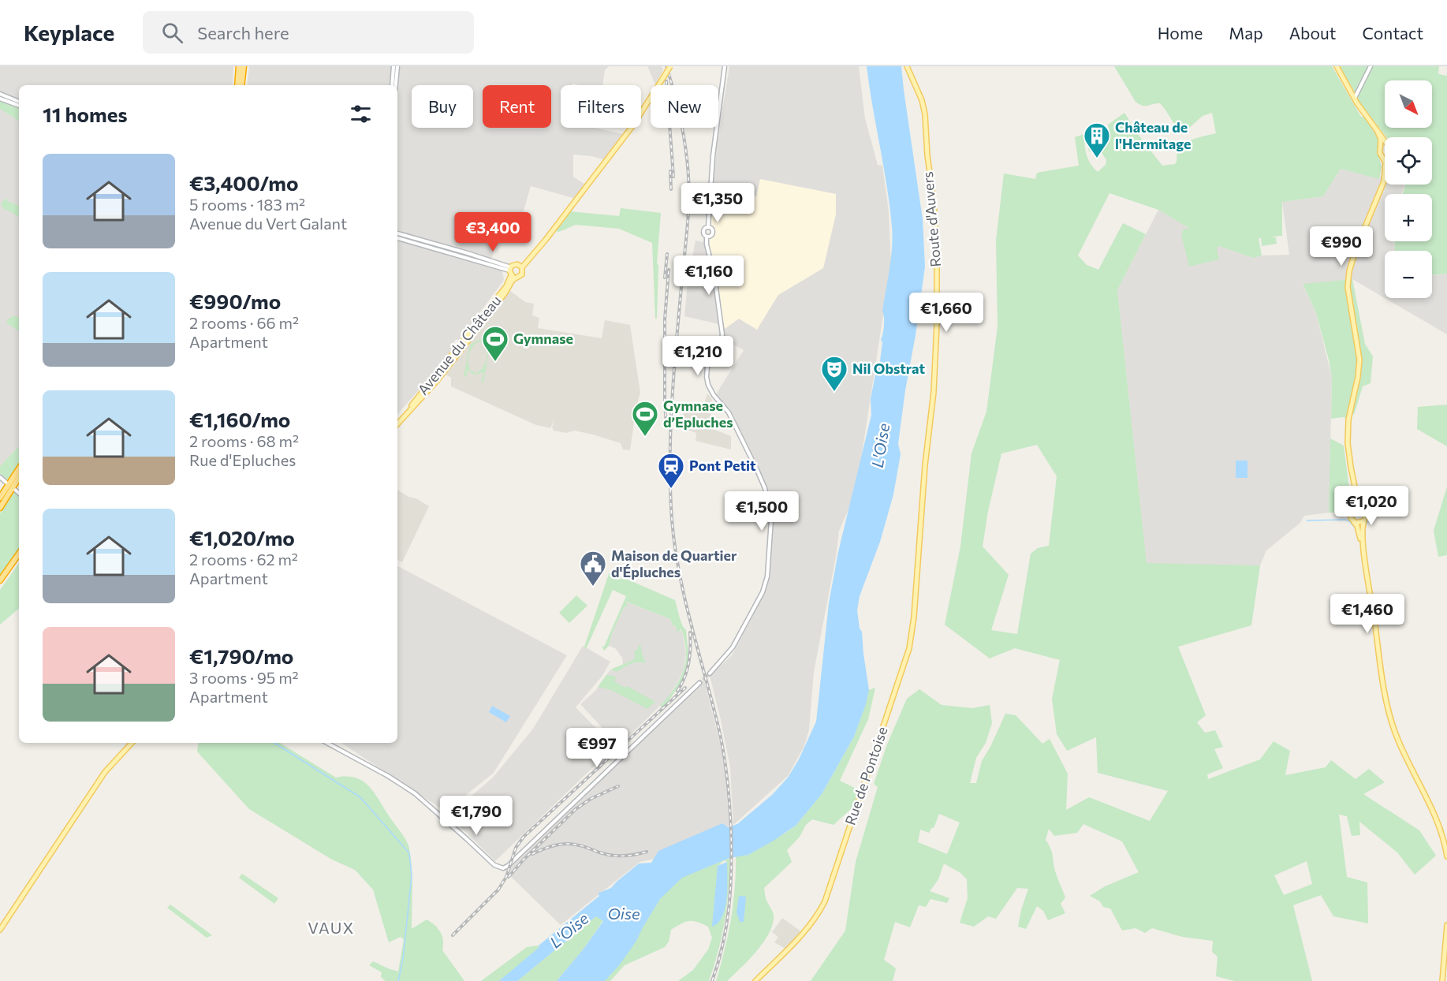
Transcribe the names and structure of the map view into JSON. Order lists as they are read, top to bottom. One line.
{"streets":{"main road":["Route d'Auvers","Avenue du Château","Rue de Pontoise"]},"crossings":[["Route d'Auvers","Rue de Pontoise"]],"districts":["VAUX"],"water":["L'Oise","Oise"],"places":{"building":["Château de l'Hermitage"],"sports":["Gymnase","Gymnase d’Epluches"],"theatre":["Nil Obstrat"],"station":["Pont Petit"],"public building":["Maison de Quartier d'Épluches"]},"north":"bottom right","page":{"header":"Keyplace","search":"Search here","nav":["Home","Map","About","Contact"],"map_buttons":["+","−"],"chip":["Buy","Rent","Filters","New"],"heading":"11 homes","list":[{"name":"€3,400/mo","note":"5 rooms · 183 m² · Avenue du Vert Galant"},{"name":"€990/mo","note":"2 rooms · 66 m² · Apartment"},{"name":"€1,160/mo","note":"2 rooms · 68 m² · Rue d'Epluches"},{"name":"€1,020/mo","note":"2 rooms · 62 m² · Apartment"},{"name":"€1,790/mo","note":"3 rooms · 95 m² · Apartment"}],"price":["€1,350","€3,400","€990","€1,160","€1,660","€1,210","€1,020","€1,500","€1,460","€997","€1,790"]}}
